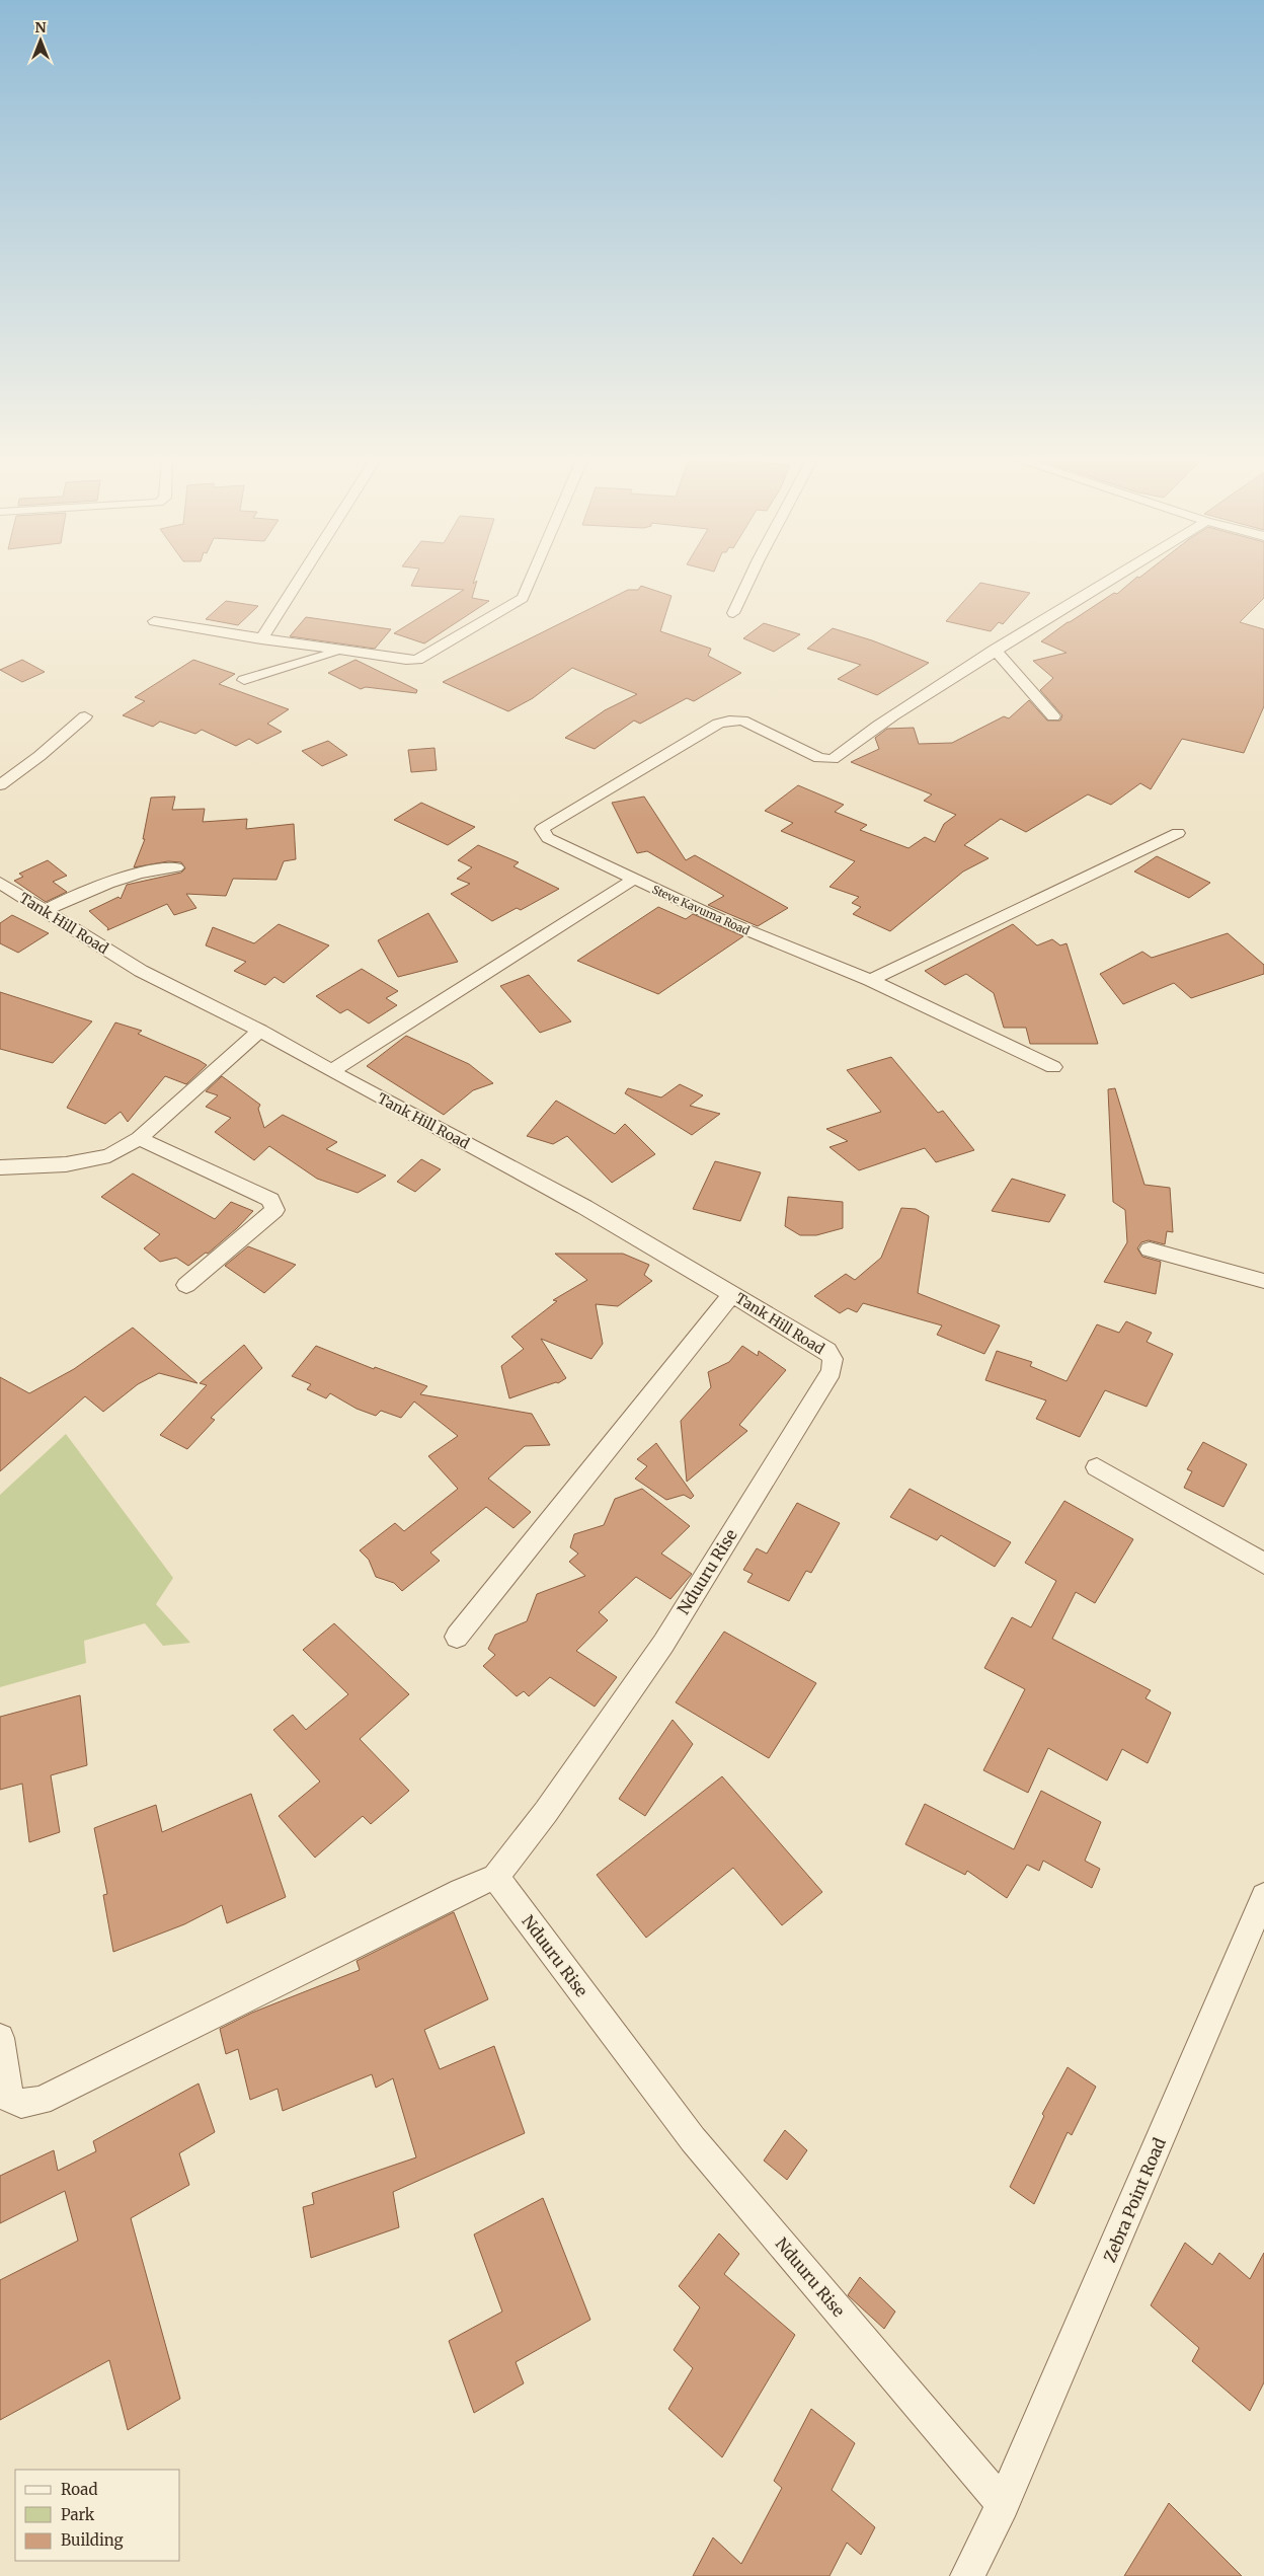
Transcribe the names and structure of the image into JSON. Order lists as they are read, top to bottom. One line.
{"streets":{"street":["Steve Kavuma Road","Tank Hill Road","Nduuru Rise","Zebra Point Road"]},"crossings":[["Tank Hill Road","Nduuru Rise"],["Nduuru Rise","Zebra Point Road"]],"legend":["Road","Park","Building"],"north":"top"}
